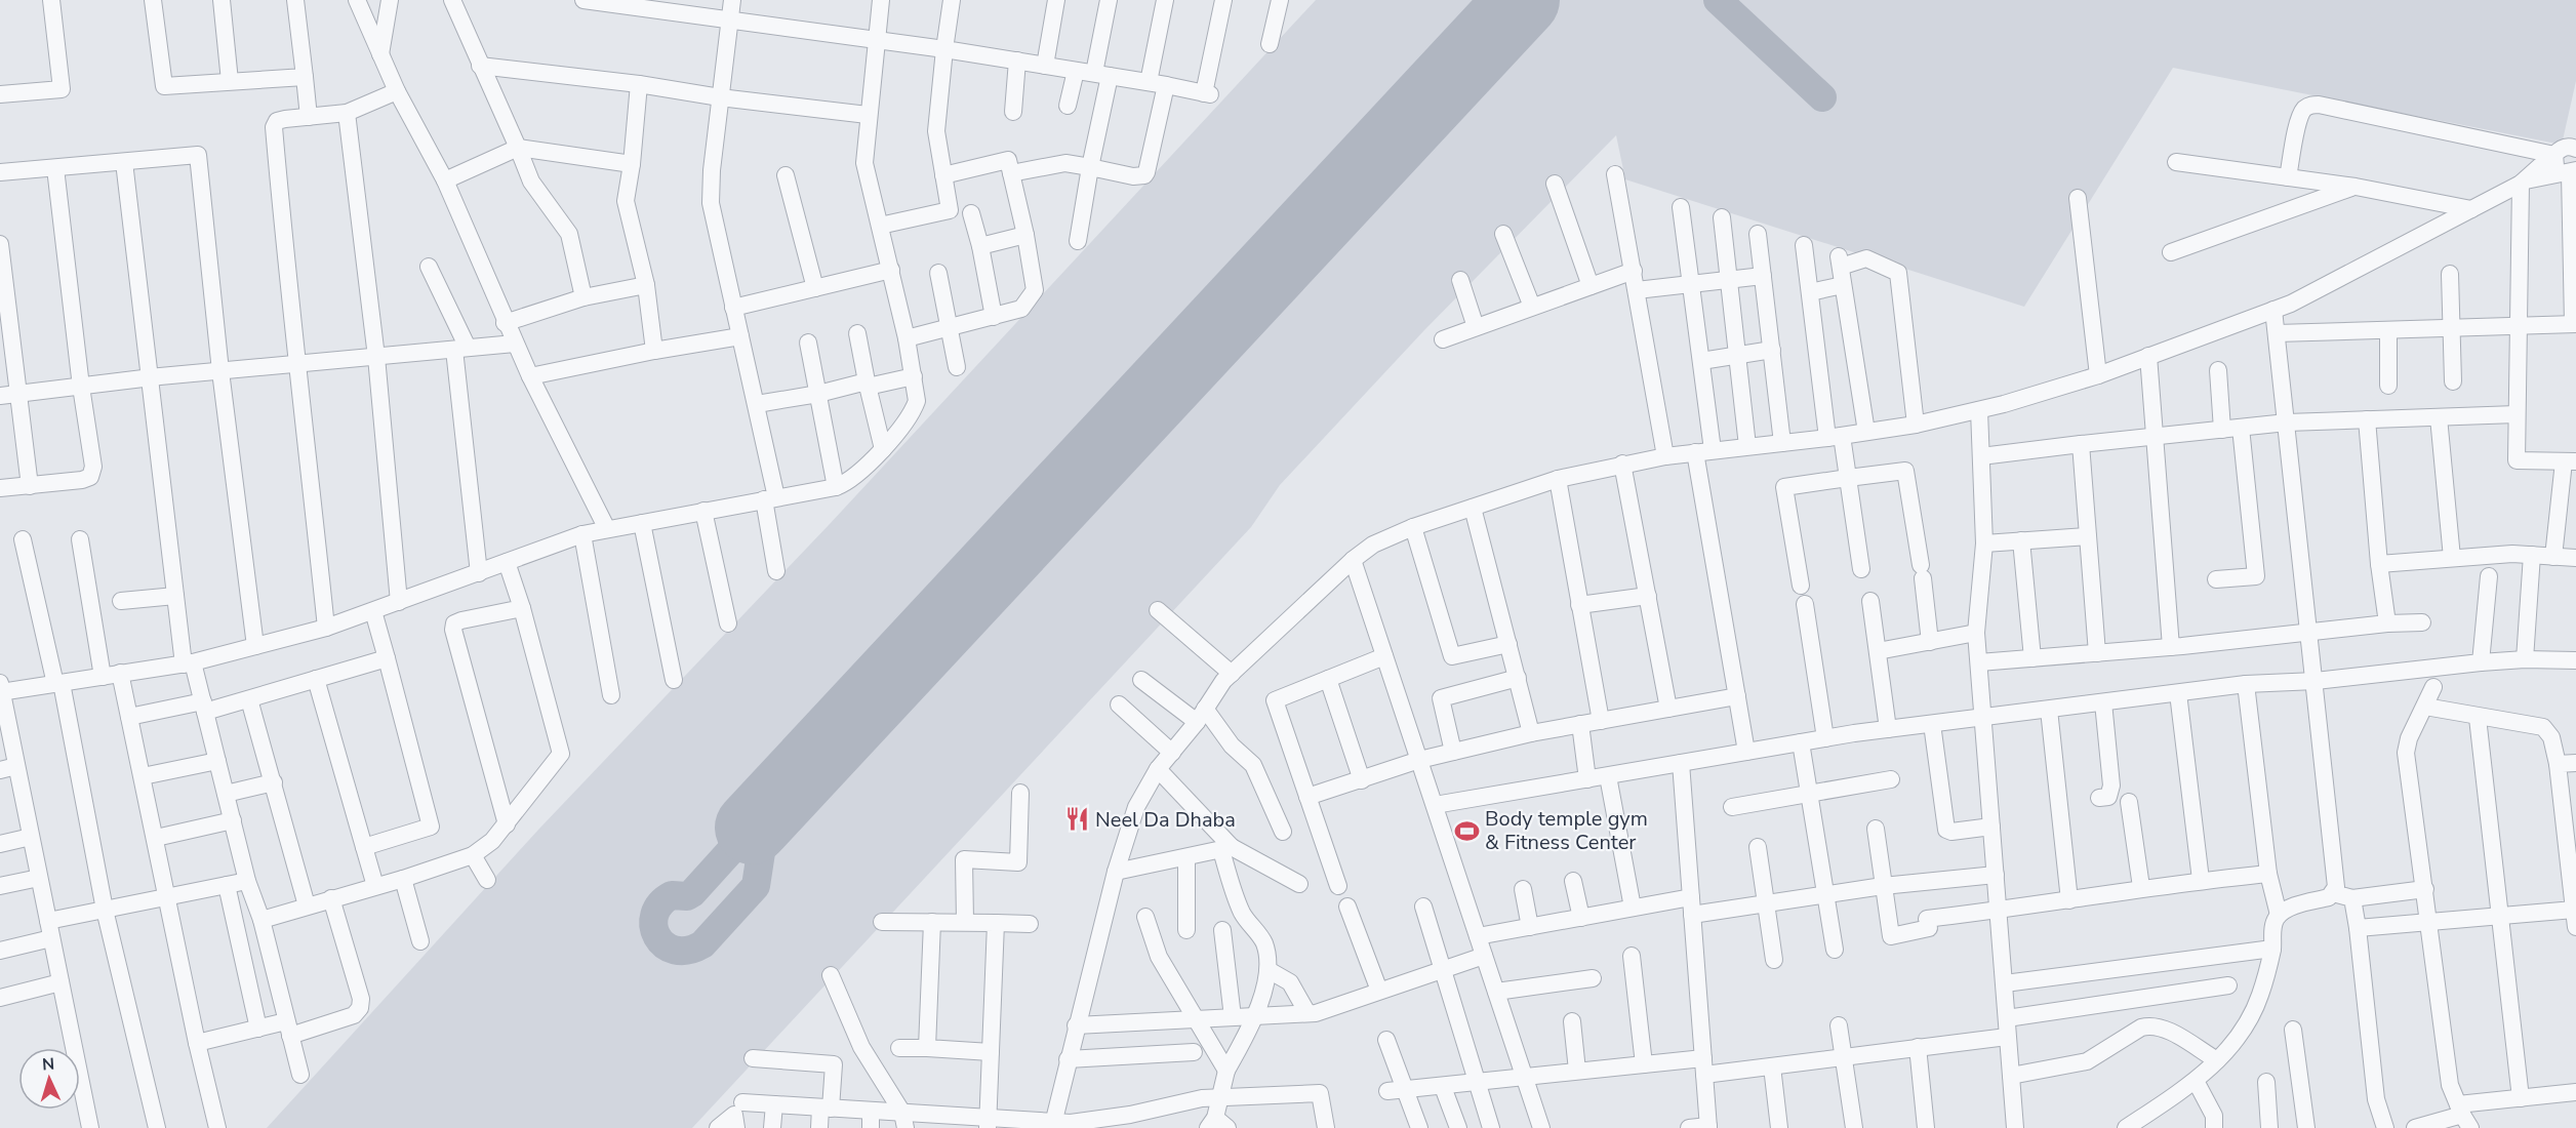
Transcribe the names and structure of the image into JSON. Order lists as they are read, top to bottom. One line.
{"places":{"restaurant":["Neel Da Dhaba"],"sports":["Body temple gym & Fitness Center"]},"north":"top"}
